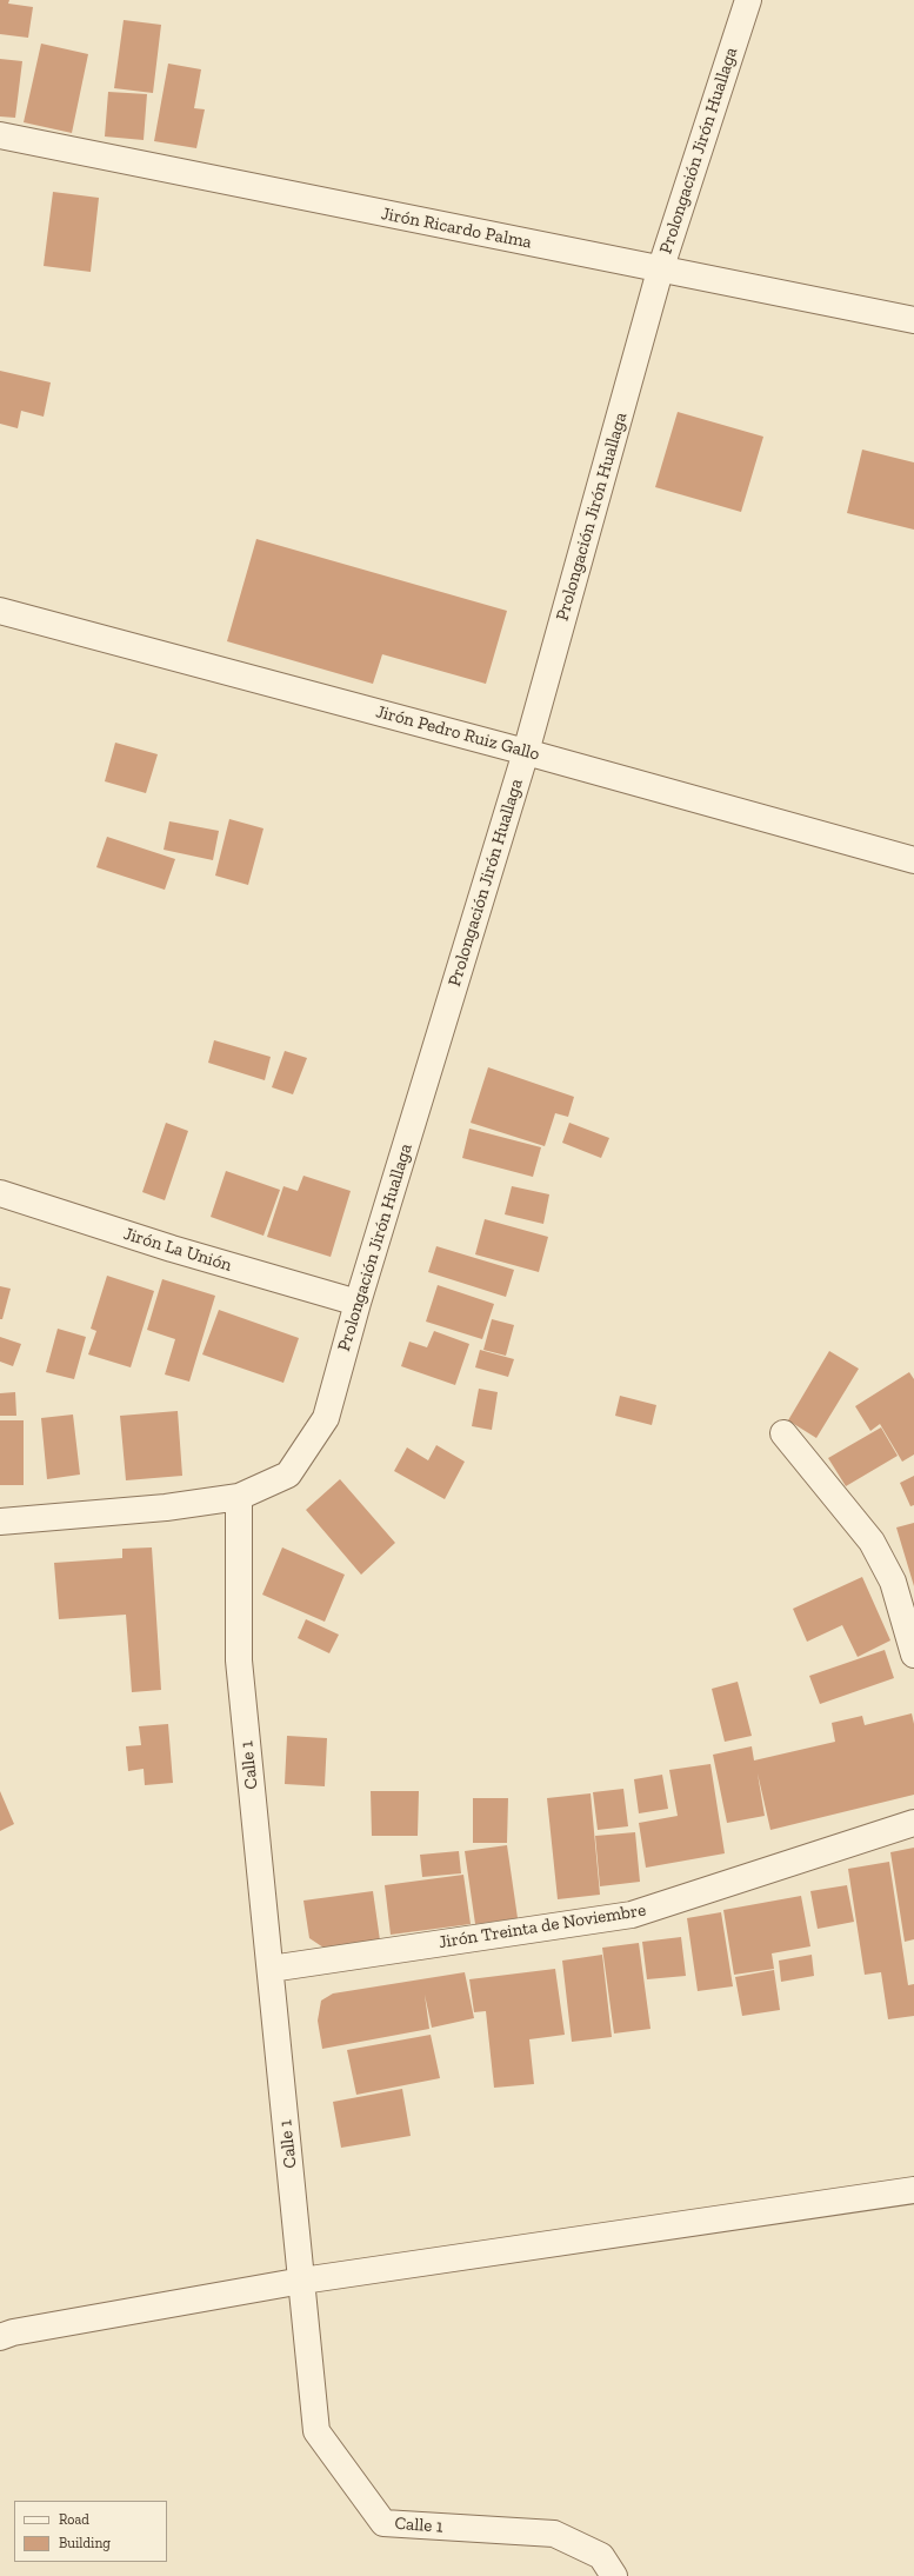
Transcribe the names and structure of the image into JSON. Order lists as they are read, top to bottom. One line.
{"streets":{"street":["Prolongación Jirón Huallaga","Jirón Ricardo Palma","Jirón Pedro Ruiz Gallo","Jirón La Unión","Calle 1","Jirón Treinta de Noviembre"]},"crossings":[["Prolongación Jirón Huallaga","Jirón Ricardo Palma"],["Prolongación Jirón Huallaga","Jirón Pedro Ruiz Gallo"],["Prolongación Jirón Huallaga","Jirón La Unión"],["Prolongación Jirón Huallaga","Calle 1"],["Calle 1","Jirón Treinta de Noviembre"]],"legend":["Road","Building"]}
